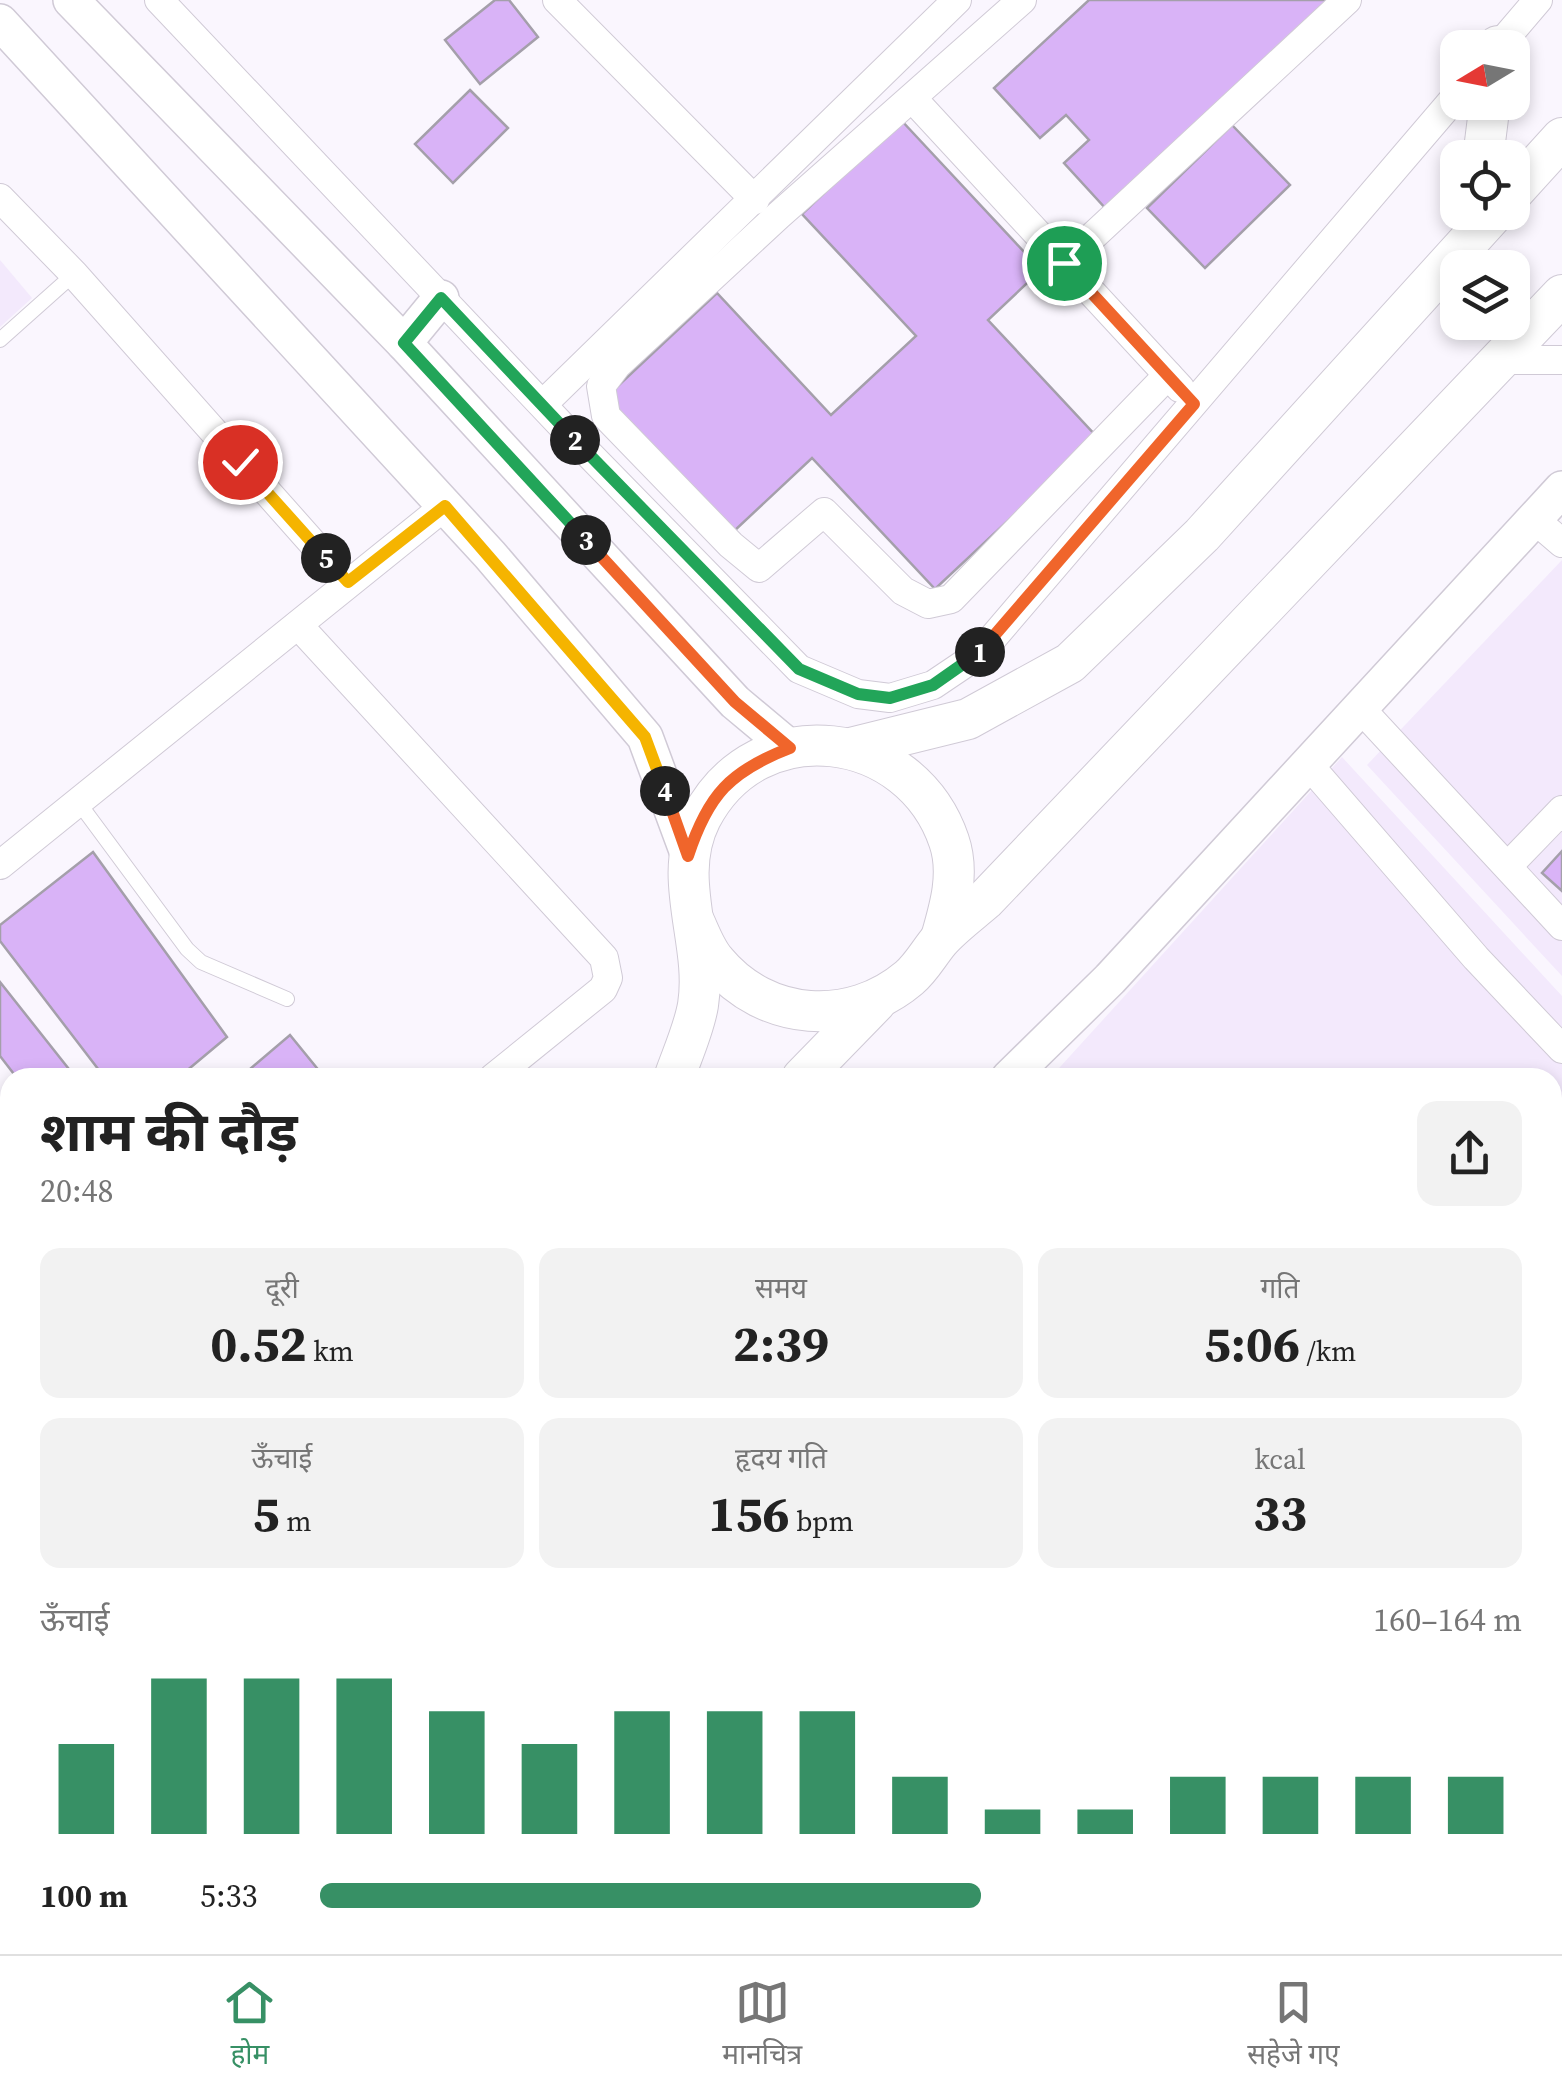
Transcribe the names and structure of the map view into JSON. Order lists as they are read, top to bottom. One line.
{"north":"left","page":{"pins":["2","3","5","1","4"],"heading":["शाम की दौड़","20:48"],"stats":[["दूरी","0.52 km"],["समय","2:39"],["गति","5:06 /km"],["ऊँचाई","5 m"],["हृदय गति","156 bpm"],["kcal","33"]],"chart":["ऊँचाई","160–164 m"],"list":[{"name":"100 m","note":"5:33"}],"tabs":["होम","मानचित्र","सहेजे गए"]}}
